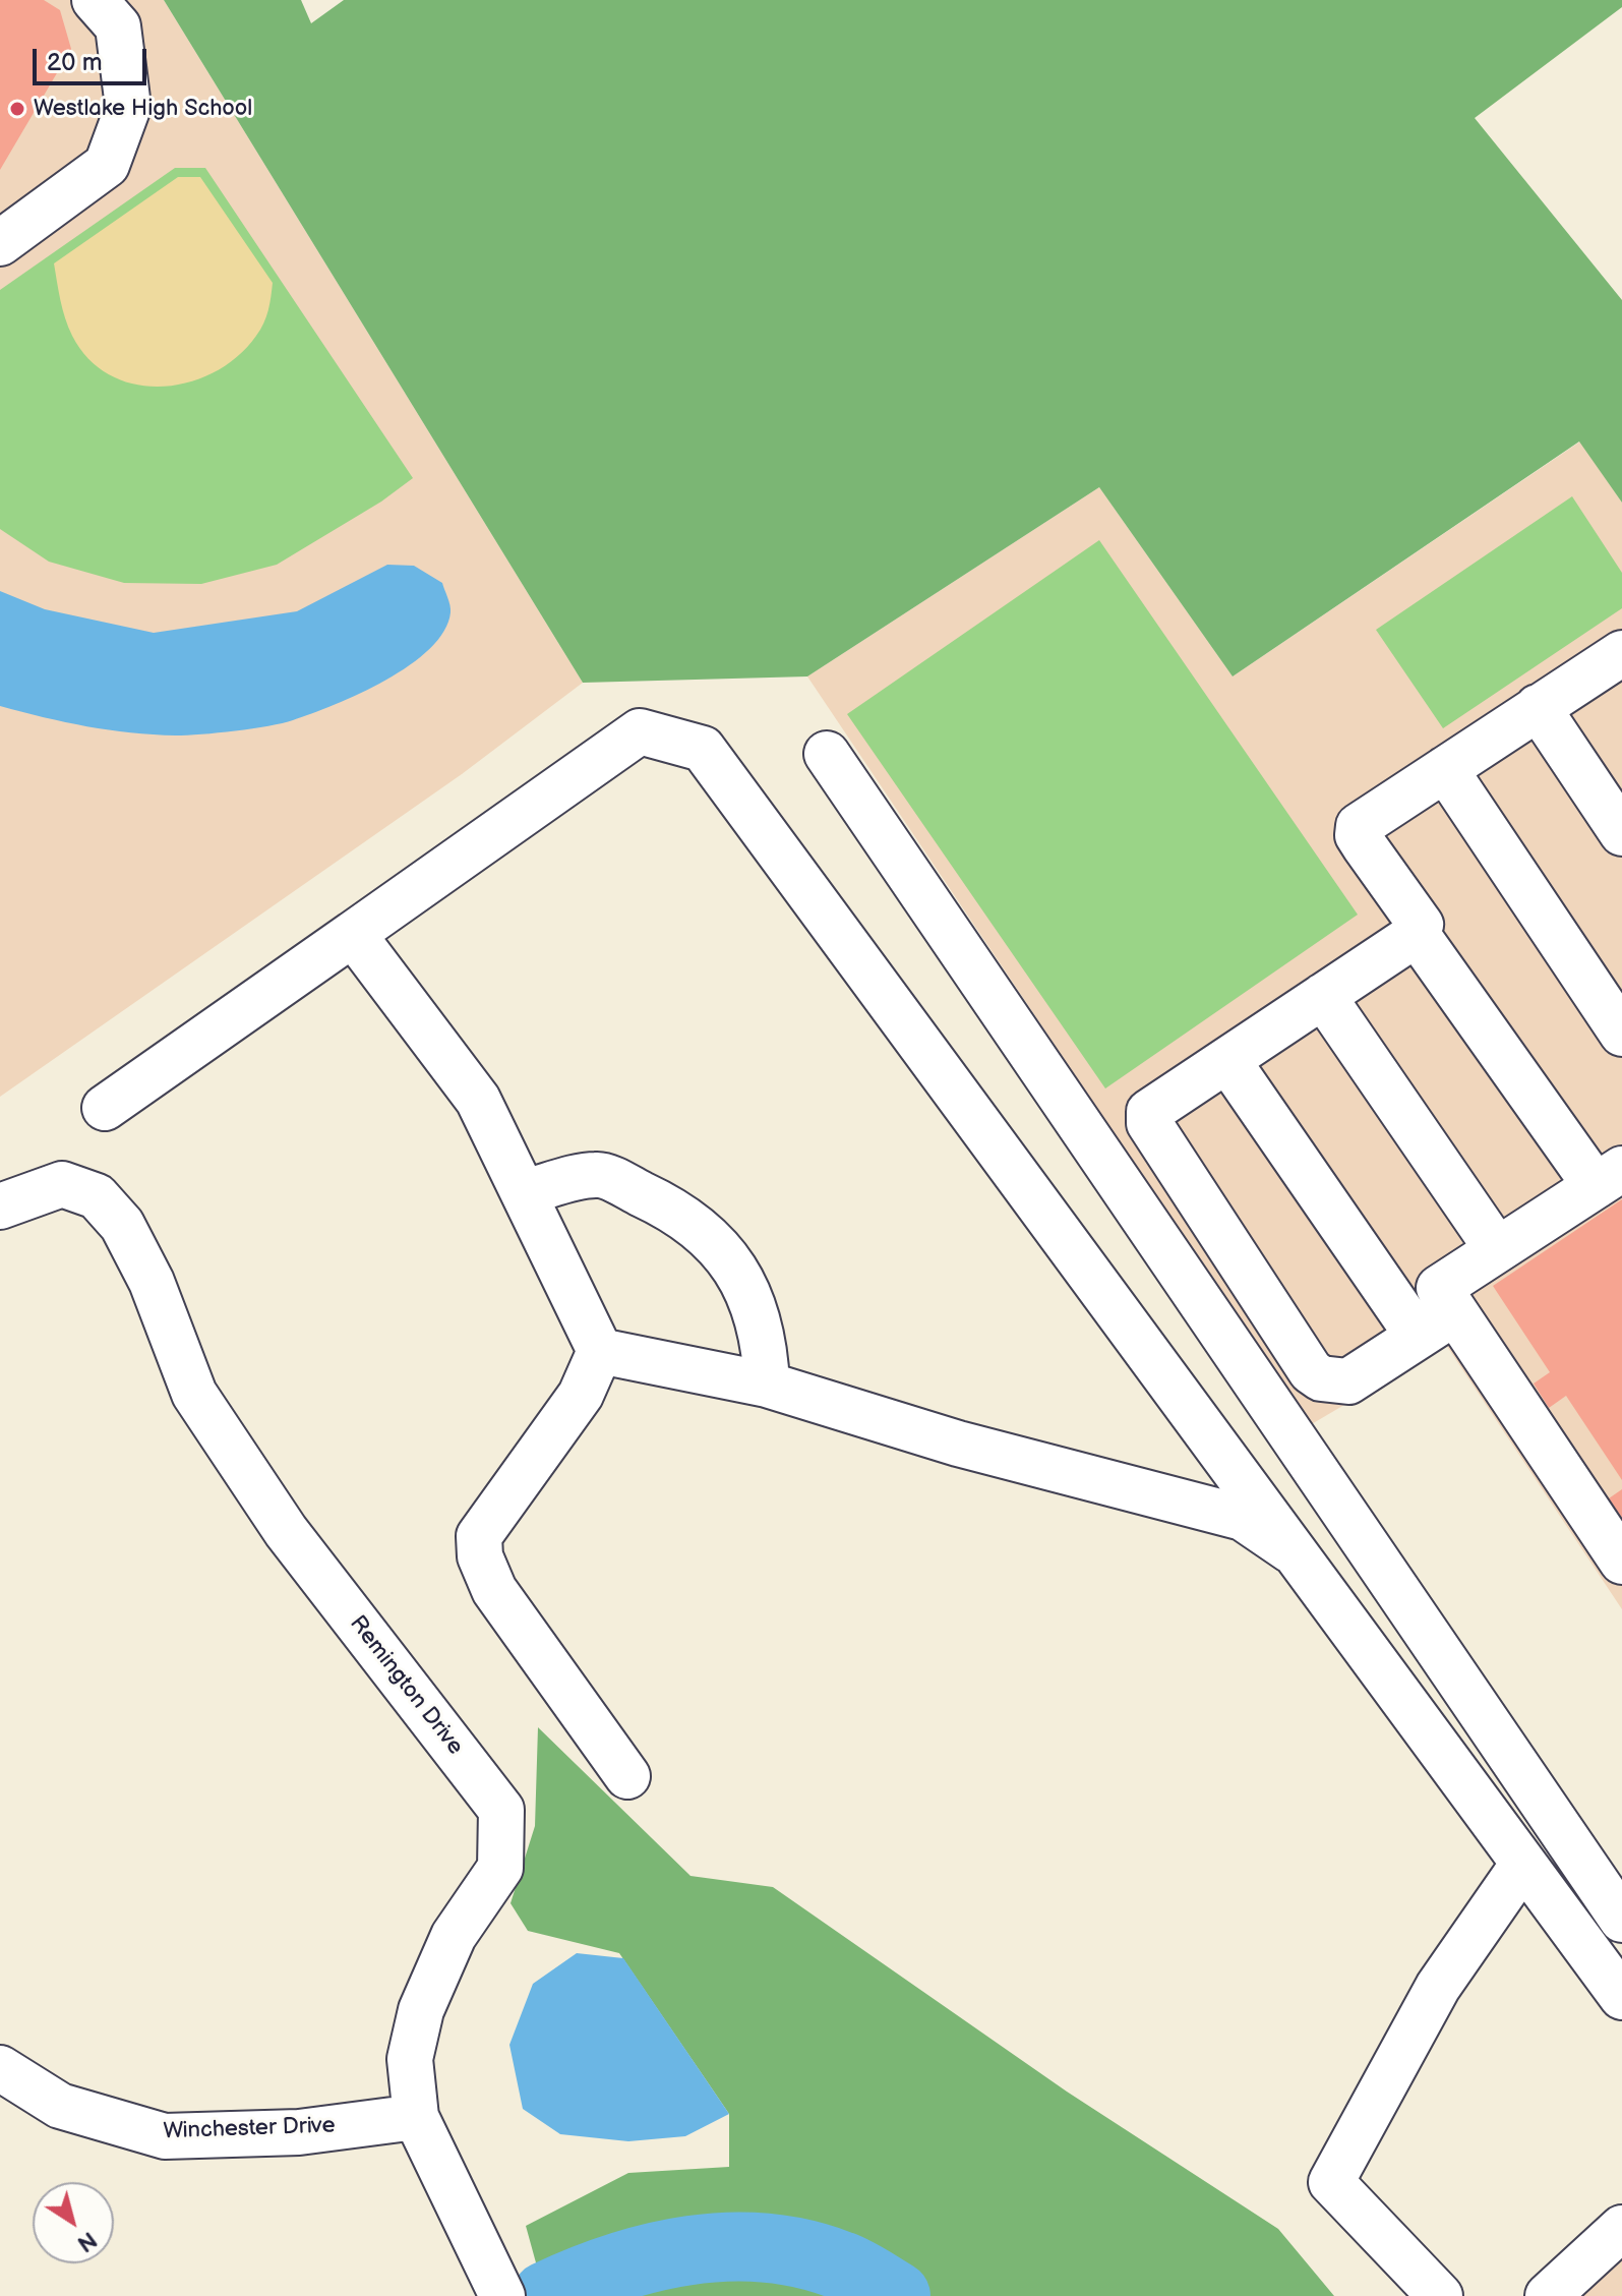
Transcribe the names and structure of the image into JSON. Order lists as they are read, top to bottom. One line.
{"streets":{"street":["Remington Drive","Winchester Drive"]},"crossings":[["Remington Drive","Winchester Drive"]],"places":["Westlake High School"],"scale_bar":"20 m","north":"bottom right"}
